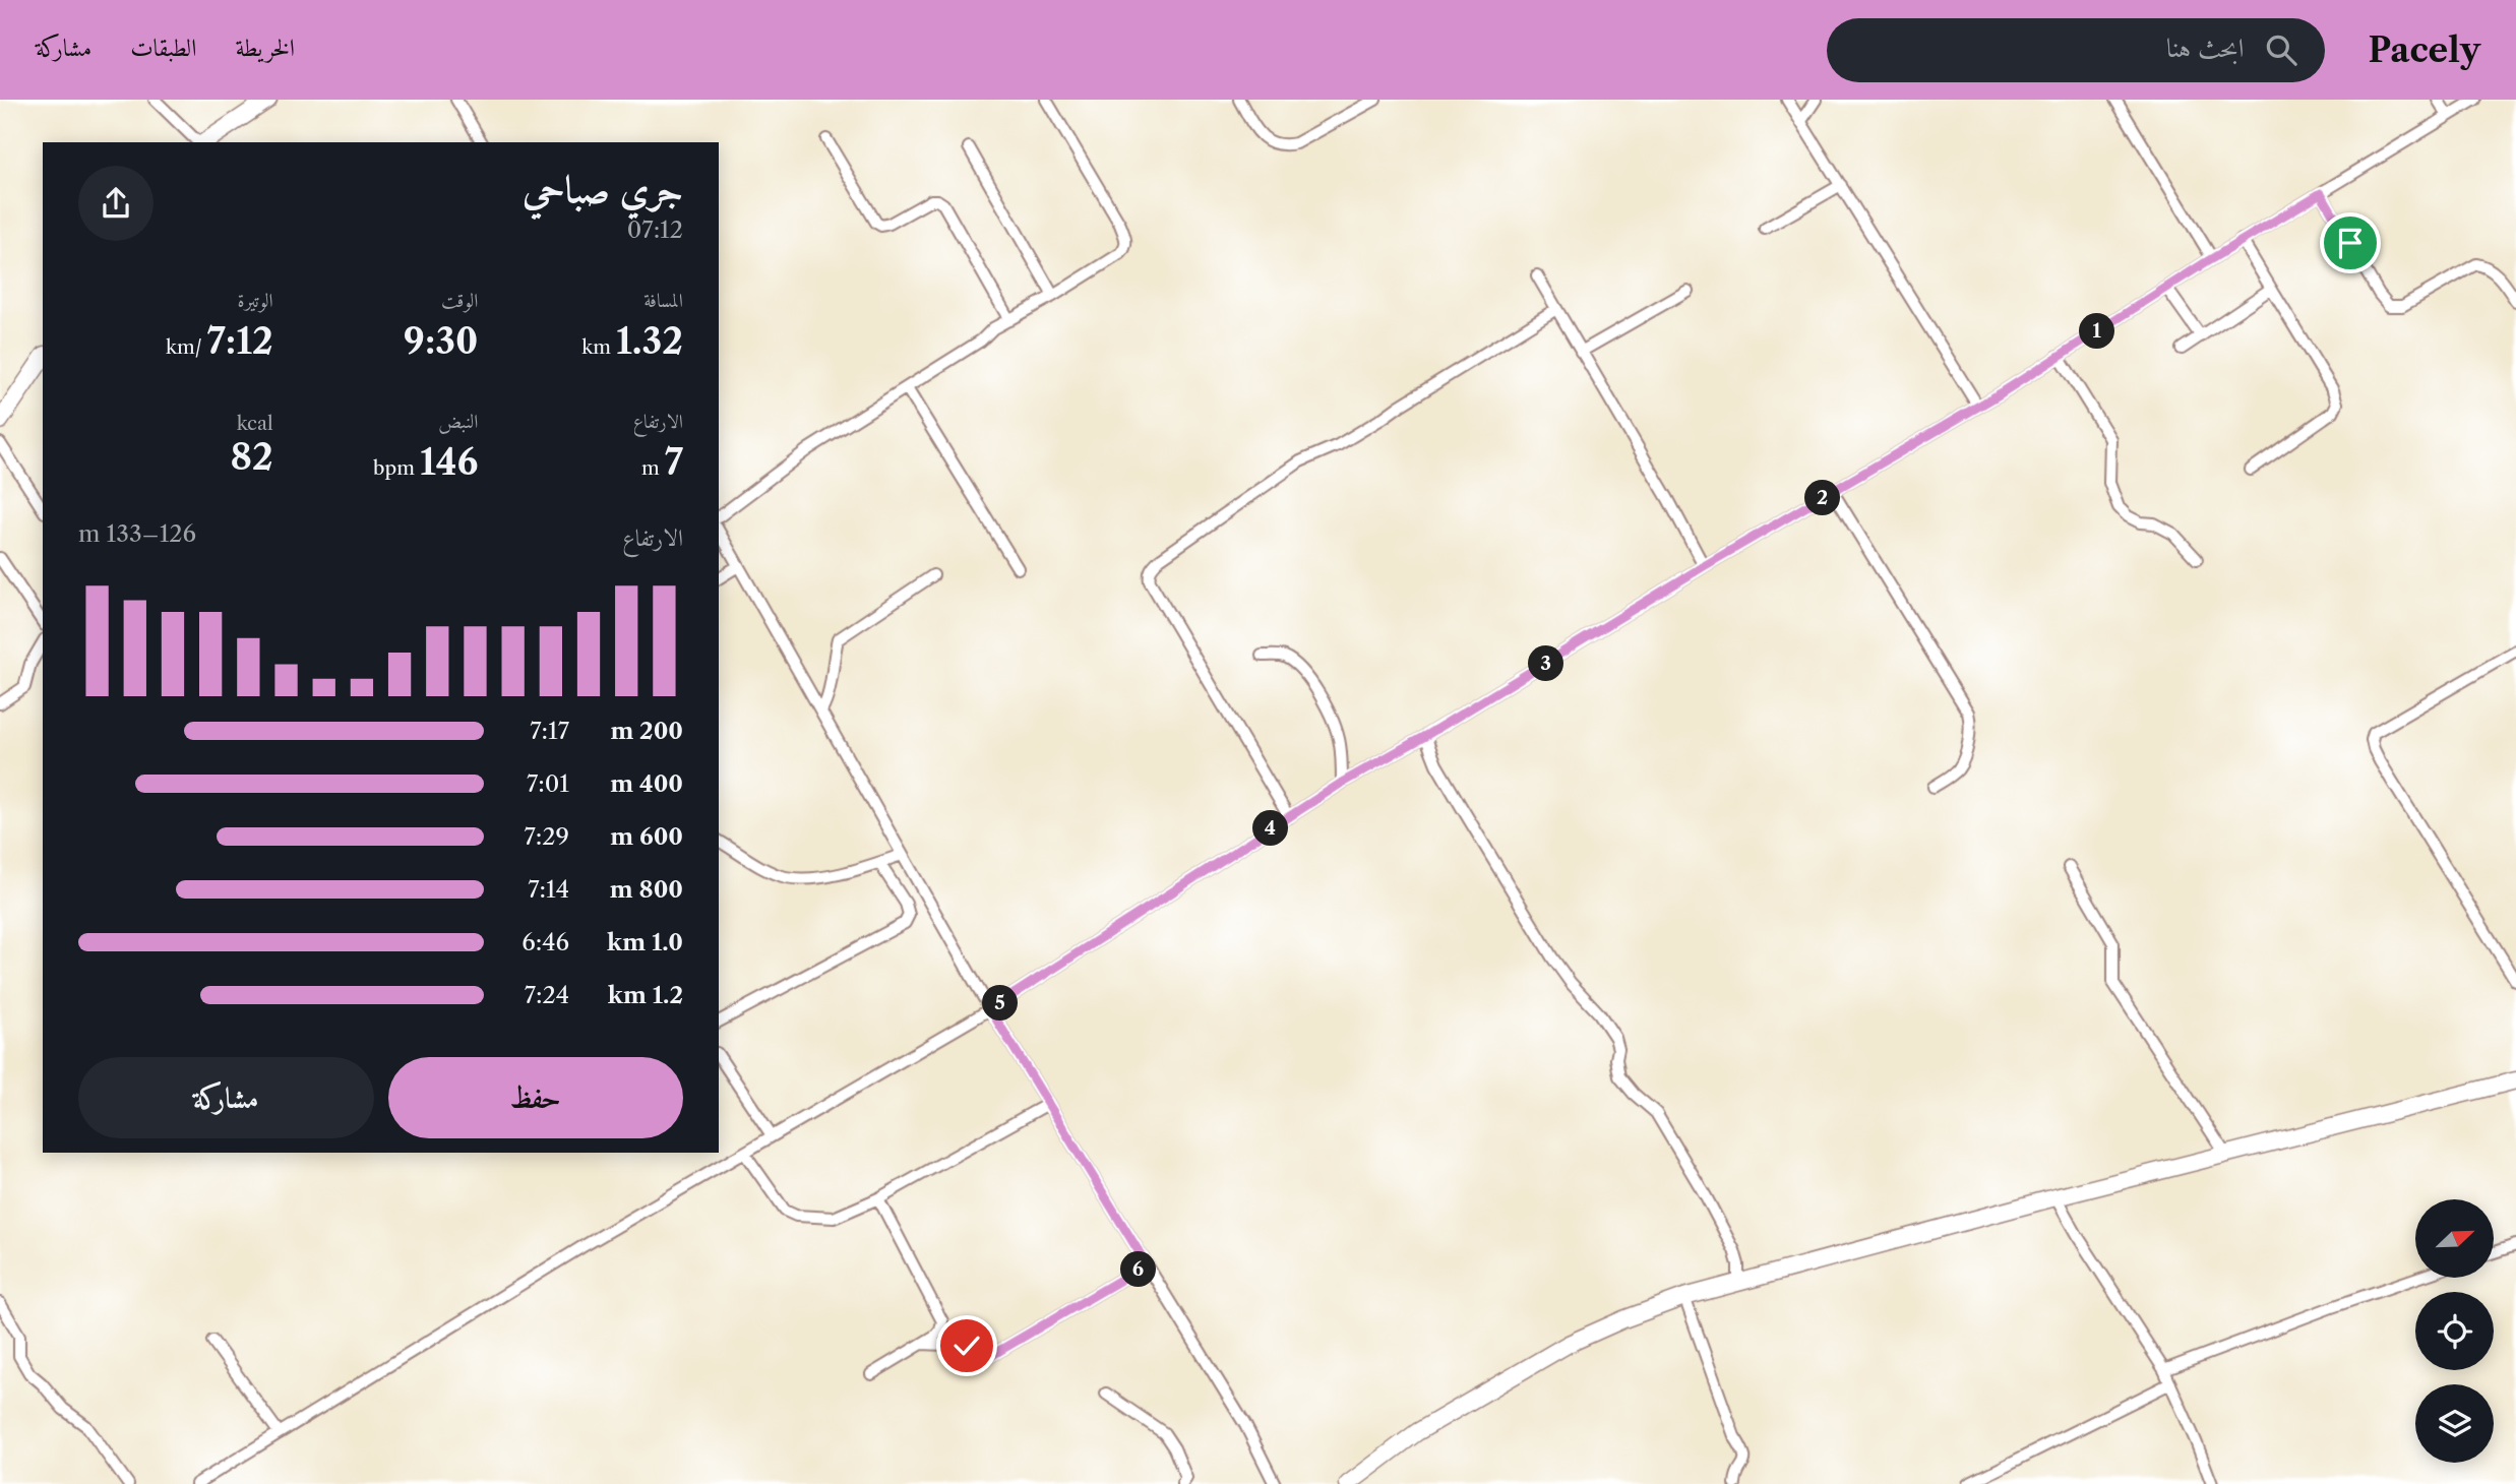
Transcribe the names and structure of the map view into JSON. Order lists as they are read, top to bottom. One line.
{"north":"top right","page":{"header":"Pacely","search":"ابحث هنا","nav":["الخريطة","الطبقات","مشاركة"],"heading":["جري صباحي","07:12"],"stats":[["المسافة","1.32 km"],["الوقت","9:30"],["الوتيرة","7:12 /km"],["الارتفاع","7 m"],["النبض","146 bpm"],["kcal","82"]],"pins":["1","2","3","4","5","6"],"chart":["الارتفاع","126–133 m"],"list":[{"name":"200 m","note":"7:17"},{"name":"400 m","note":"7:01"},{"name":"600 m","note":"7:29"},{"name":"800 m","note":"7:14"},{"name":"1.0 km","note":"6:46"},{"name":"1.2 km","note":"7:24"}],"buttons":["حفظ","مشاركة"]}}
